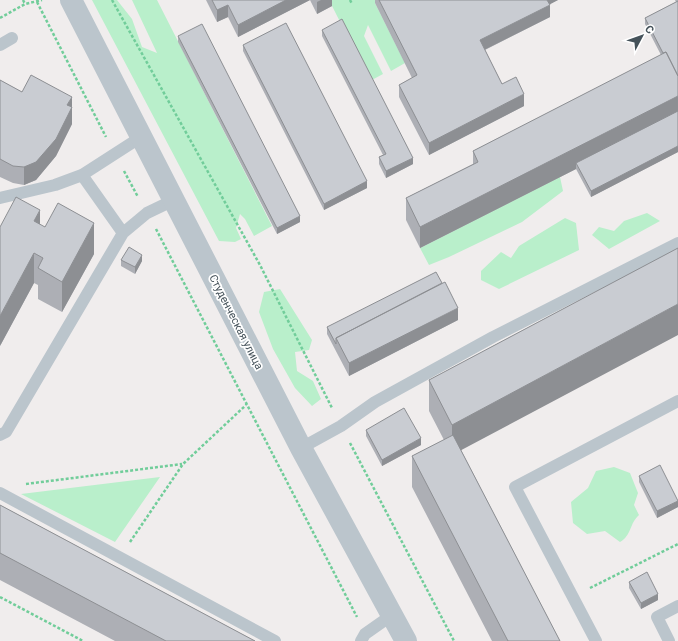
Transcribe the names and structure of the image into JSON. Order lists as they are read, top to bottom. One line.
{"streets":{"street":["Студенческая улица"]},"north":"top right"}
